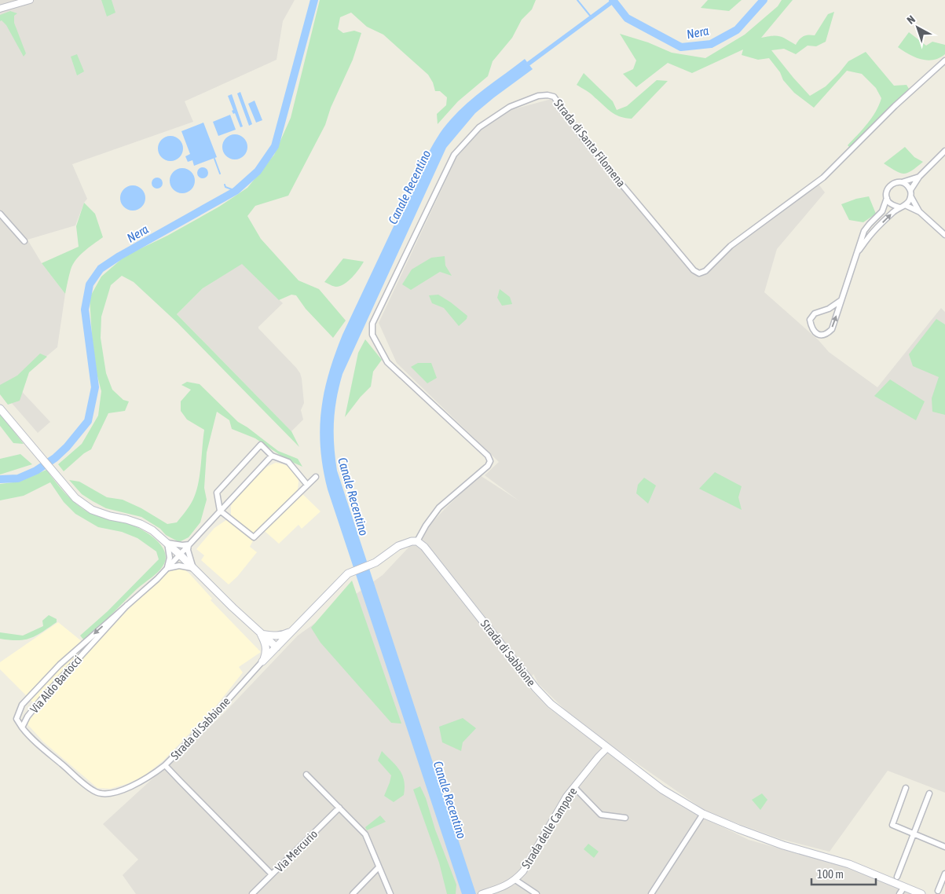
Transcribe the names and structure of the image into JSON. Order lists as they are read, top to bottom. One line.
{"streets":{"main road":["Strada di Sabbione"],"street":["Strada di Santa Filomena","Via Aldo Bartocci","Strada delle Campore","Via Mercurio"]},"crossings":[["Strada di Santa Filomena","Strada di Sabbione"],["Strada di Sabbione","Via Aldo Bartocci"],["Strada di Sabbione","Strada delle Campore"],["Strada di Sabbione","Via Mercurio"]],"water":["Nera","Canale Recentino"],"scale_bar":"100 m","north":"top left"}
